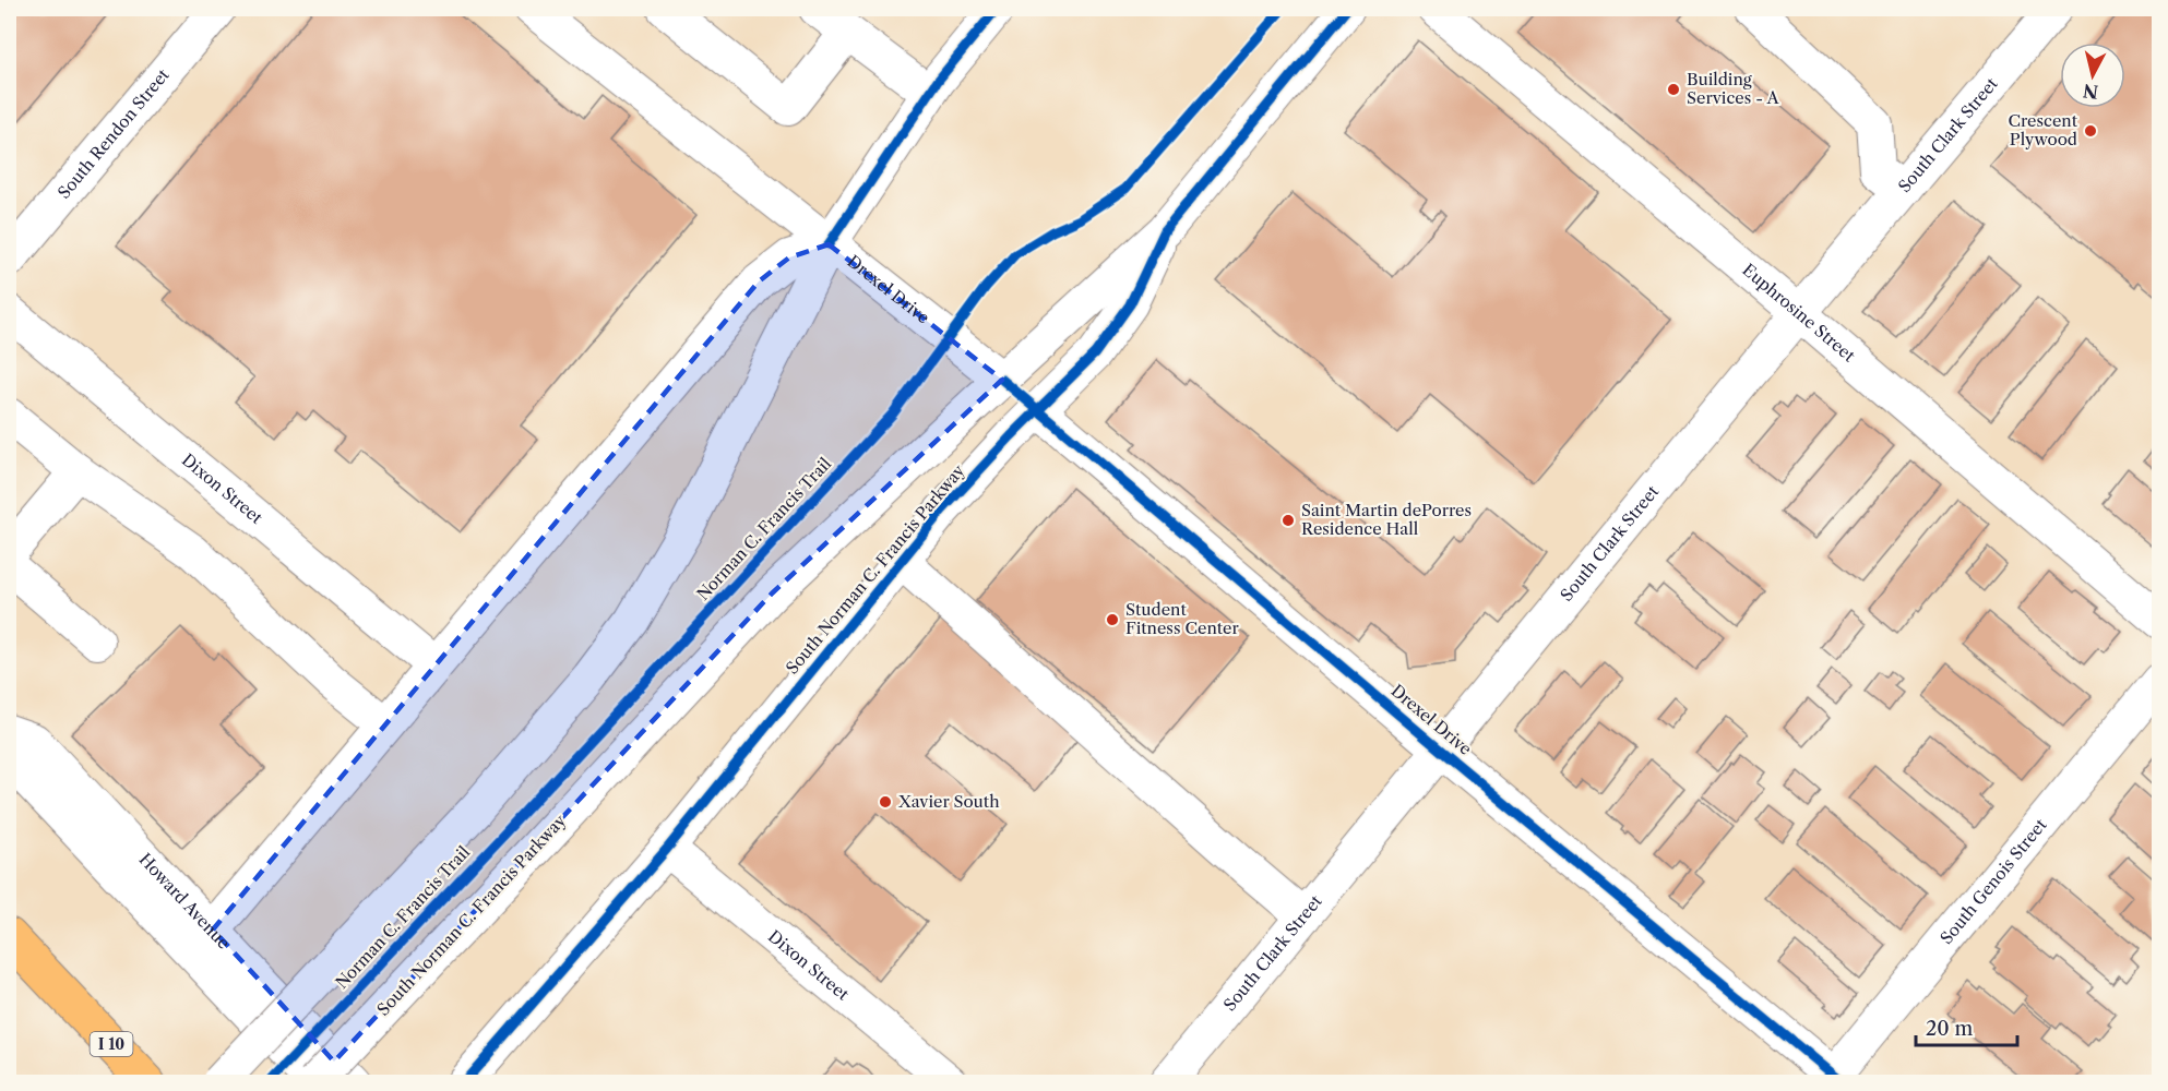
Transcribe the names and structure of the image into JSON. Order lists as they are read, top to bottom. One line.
{"streets":{"highway":["I 10"],"street":["South Rendon Street","South Clark Street","Drexel Drive","Euphrosine Street","Dixon Street","South Norman C. Francis Parkway","South Genois Street","Howard Avenue"],"cycle path":["Norman C. Francis Trail"]},"crossings":[["South Clark Street","Drexel Drive"],["South Clark Street","Euphrosine Street"],["Drexel Drive","South Norman C. Francis Parkway"],["Drexel Drive","South Genois Street"],["Dixon Street","South Norman C. Francis Parkway"],["South Norman C. Francis Parkway","Howard Avenue"]],"places":["Building Services - A","Crescent Plywood","Saint Martin dePorres Residence Hall","Student Fitness Center","Xavier South"],"scale_bar":"20 m","north":"bottom"}
